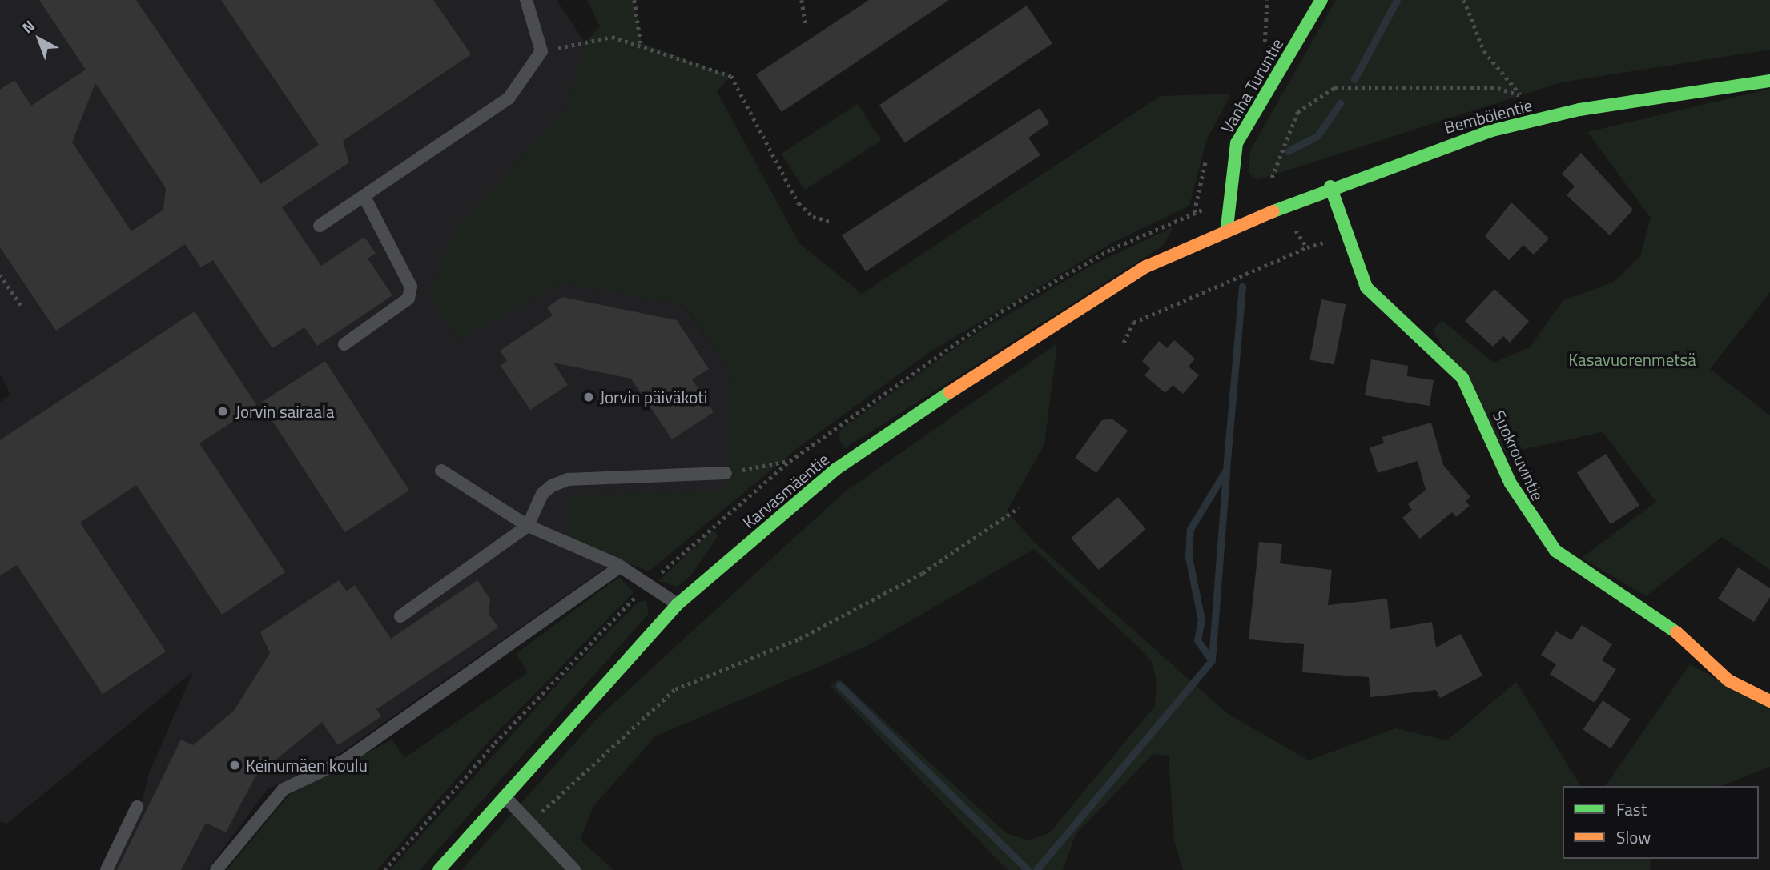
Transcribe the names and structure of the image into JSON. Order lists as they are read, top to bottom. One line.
{"streets":{"main road":["Vanha Turuntie","Bembölentie","Suokrouvintie","Karvasmäentie"]},"crossings":[["Vanha Turuntie","Bembölentie"],["Vanha Turuntie","Karvasmäentie"],["Bembölentie","Suokrouvintie"],["Bembölentie","Karvasmäentie"]],"parks":["Kasavuorenmetsä"],"places":["Jorvin päiväkoti","Jorvin sairaala","Keinumäen koulu"],"legend":["Fast","Slow"],"north":"top left"}
